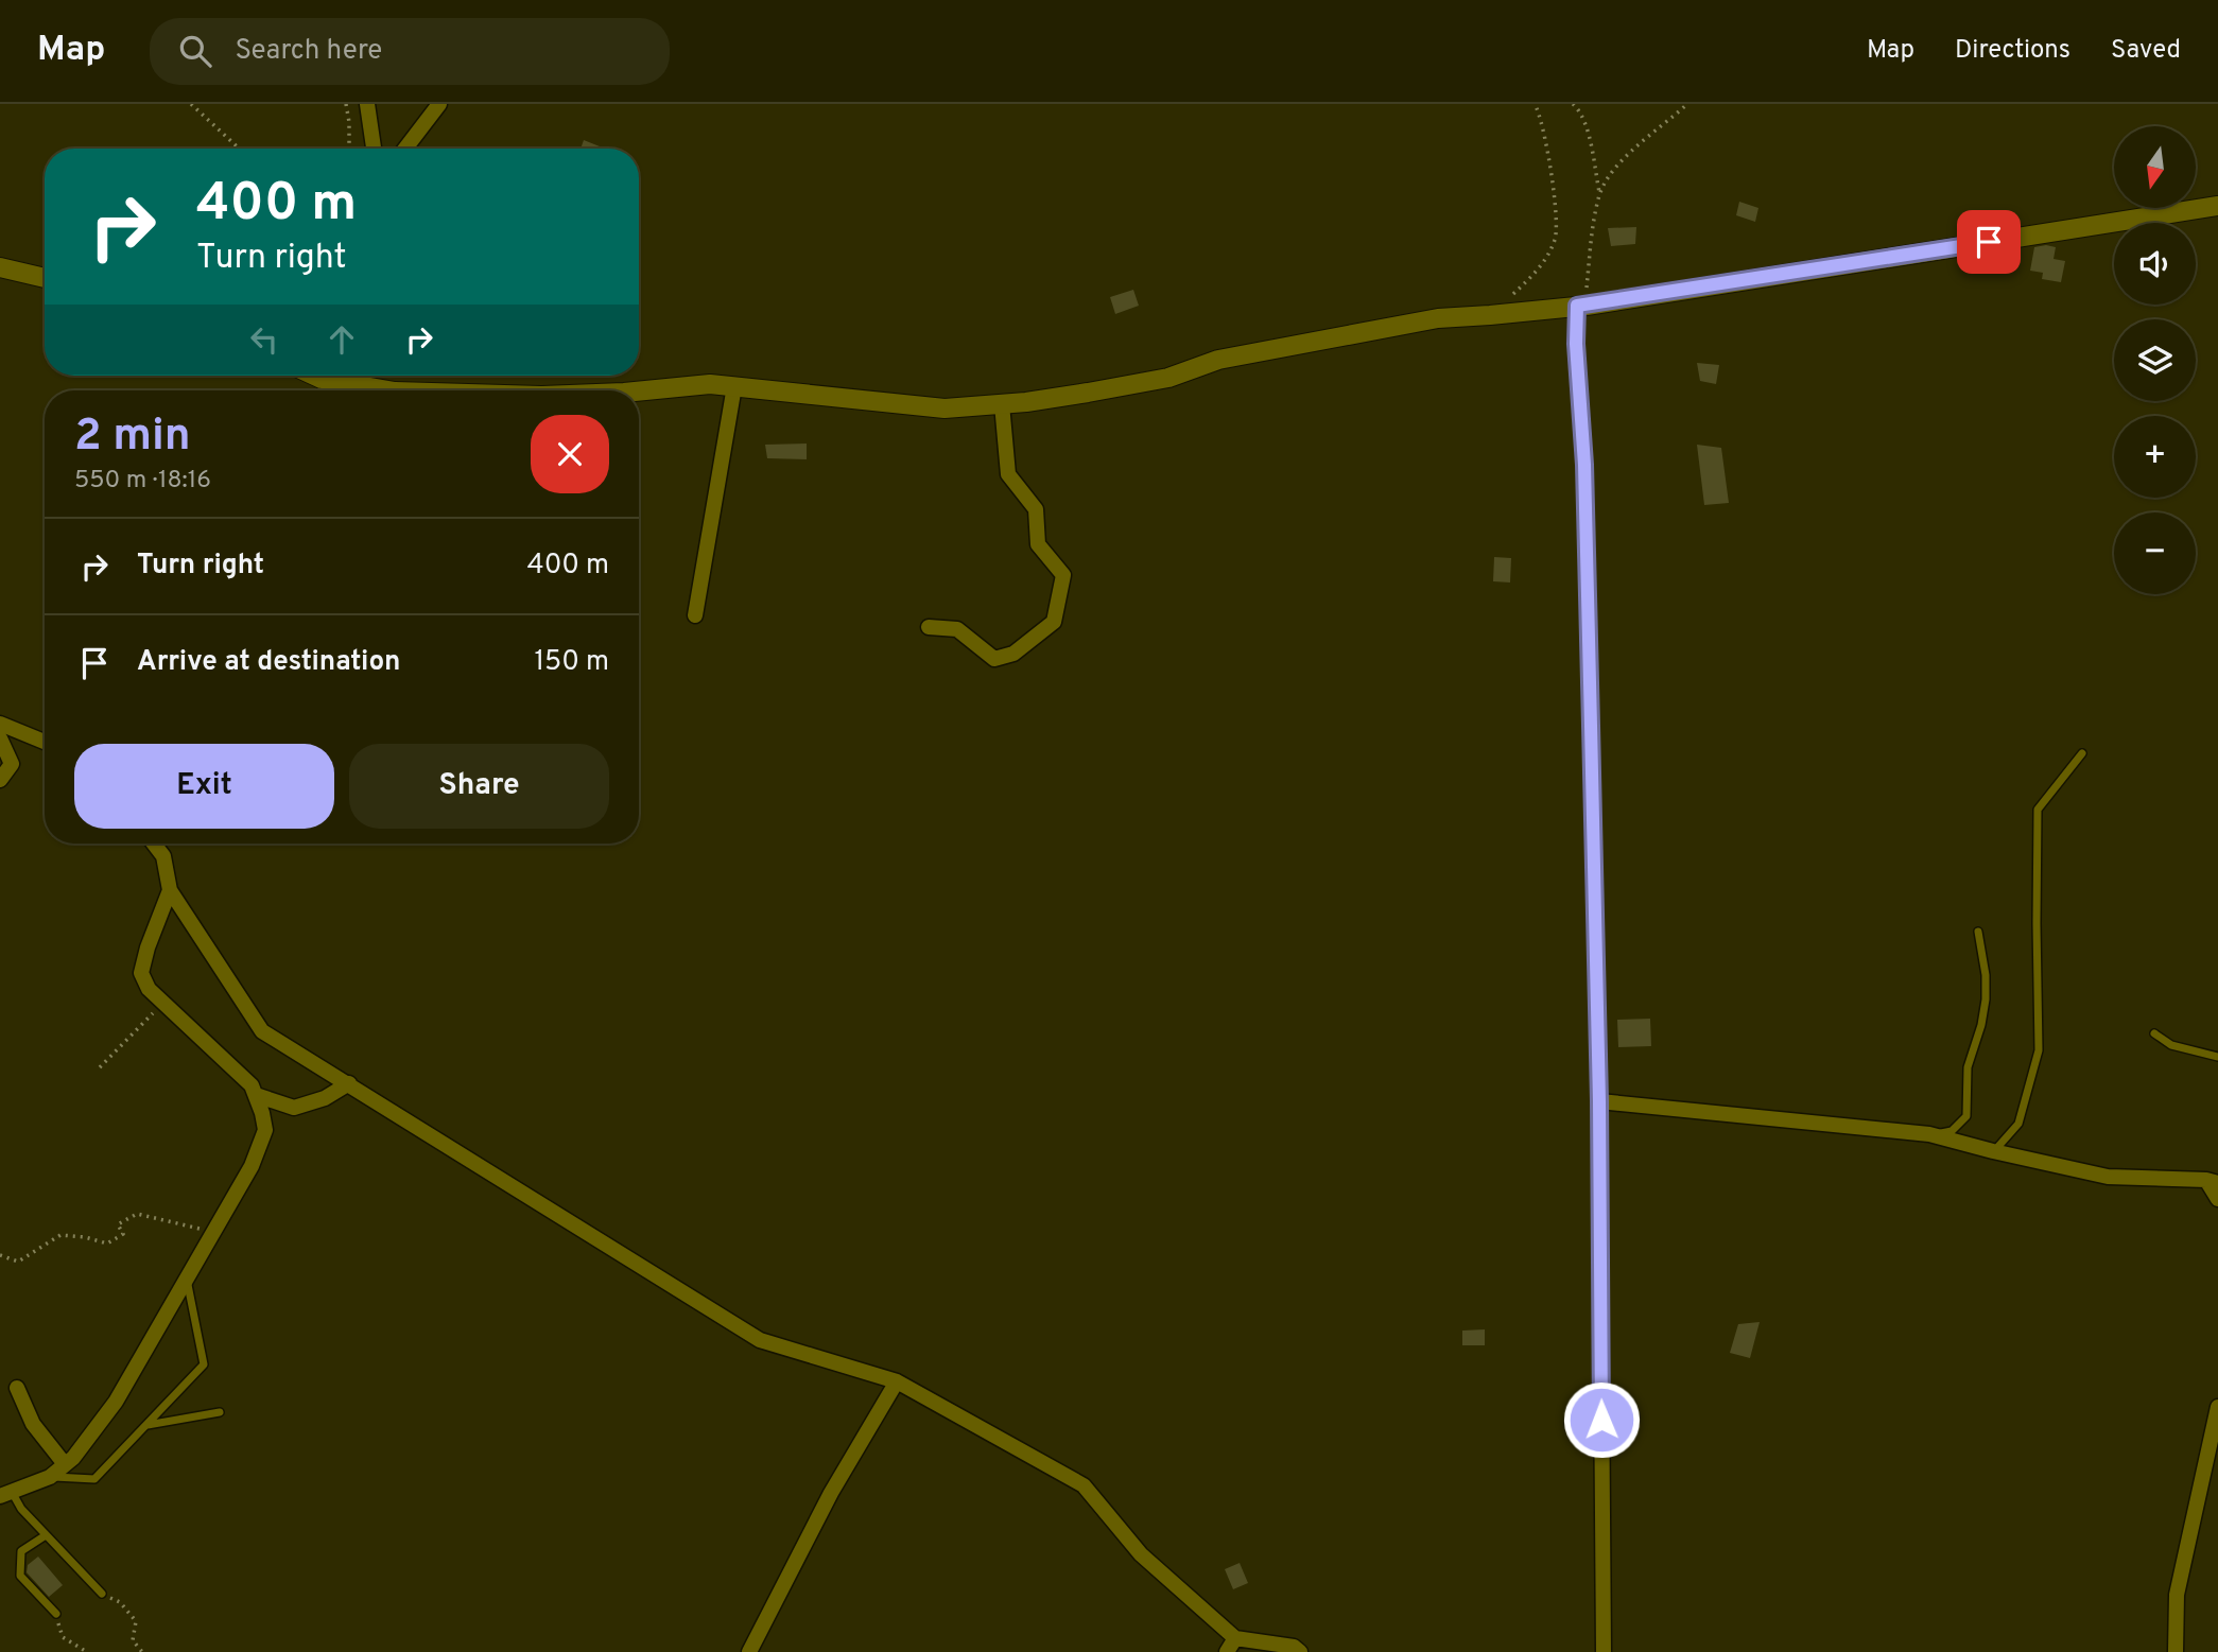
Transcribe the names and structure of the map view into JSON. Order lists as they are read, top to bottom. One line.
{"north":"bottom","page":{"header":"Map","search":"Search here","nav":["Map","Directions","Saved"],"map_buttons":["+","−"],"turn":["400 m","Turn right"],"heading":["2 min","550 m · 18:16"],"list":[{"name":"Turn right","value":"400 m"},{"name":"Arrive at destination","value":"150 m"}],"buttons":["Exit","Share"]}}
